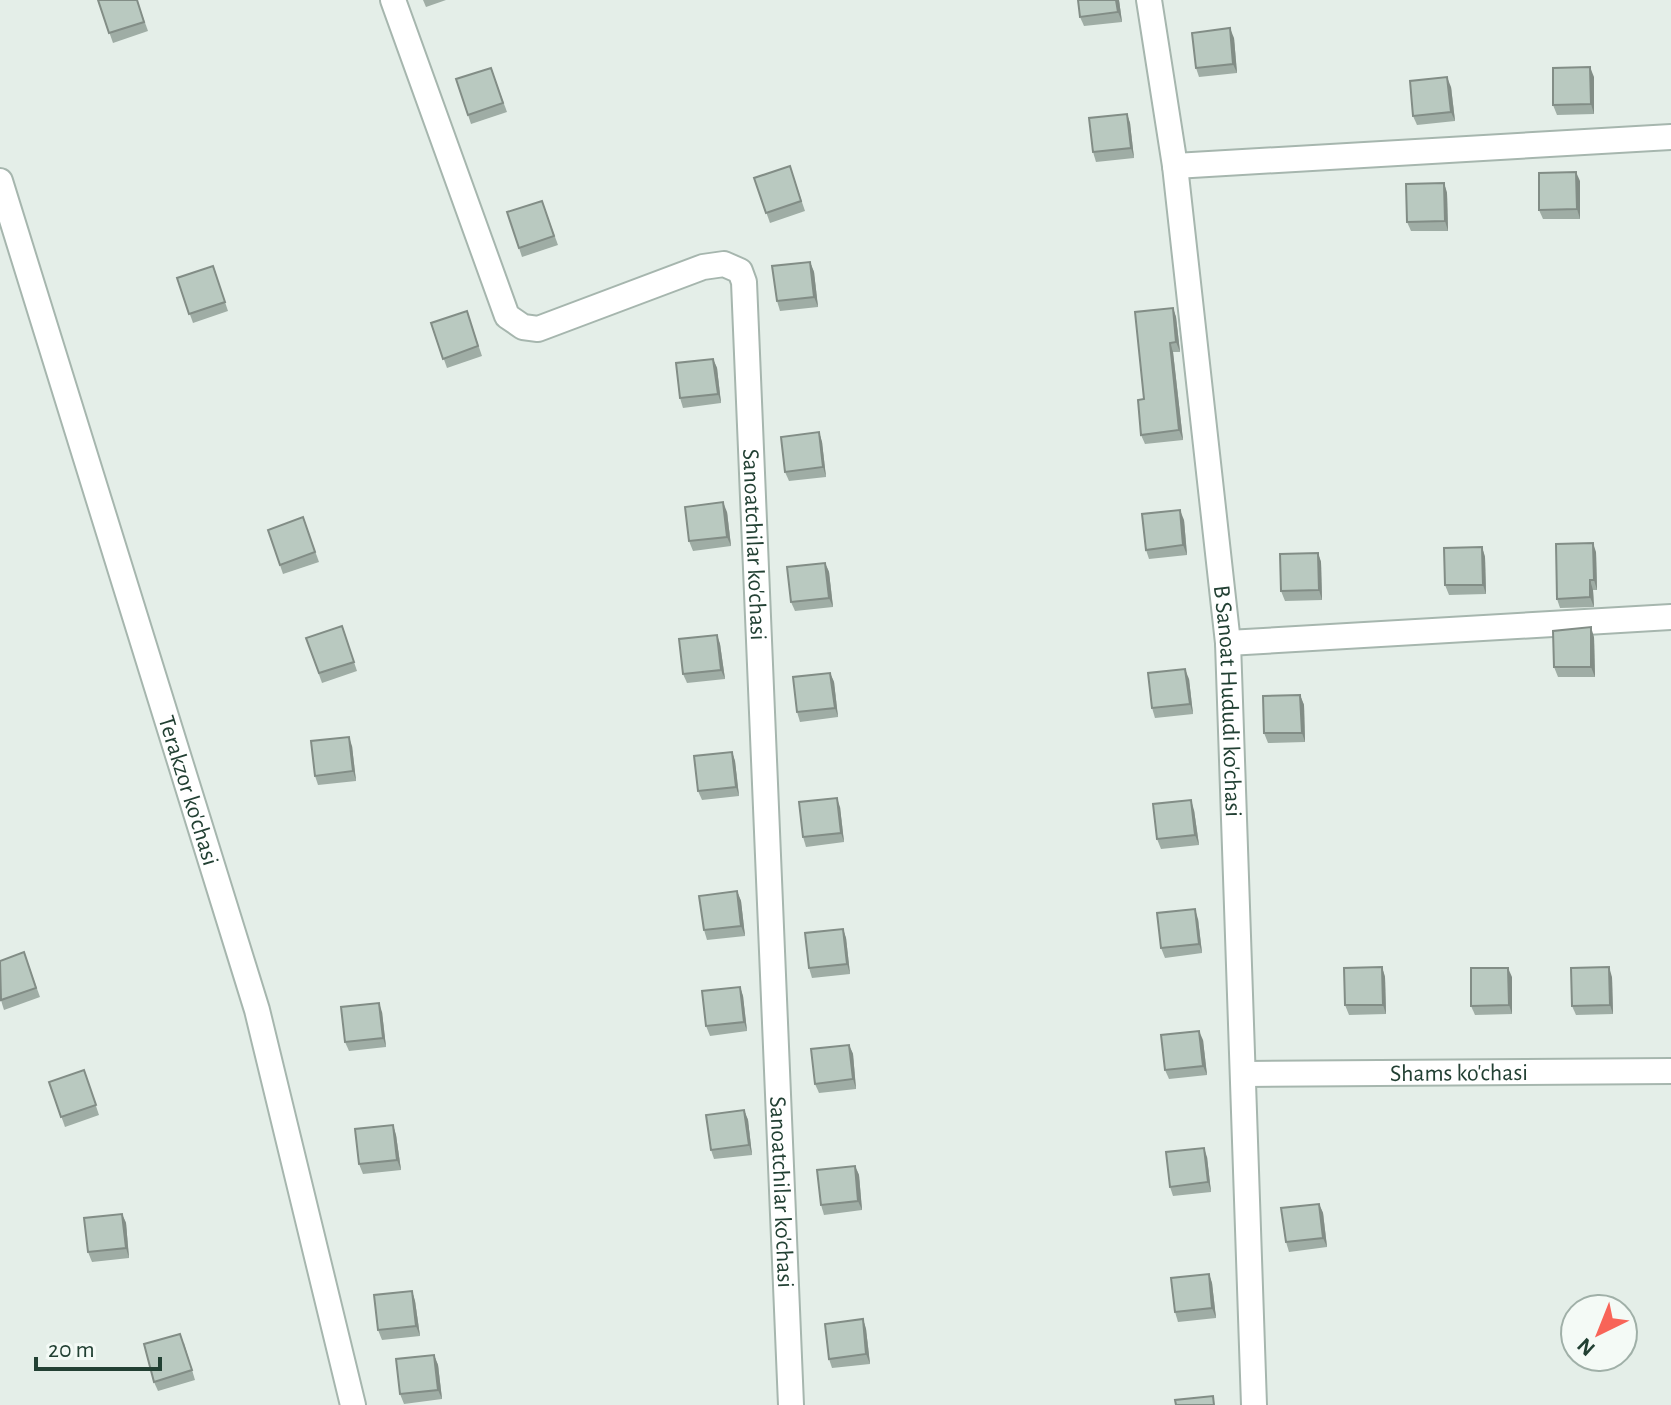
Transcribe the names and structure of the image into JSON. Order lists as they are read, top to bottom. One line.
{"streets":{"street":["Sanoatchilar ko'chasi","B Sanoat Hududi ko'chasi","Terakzor ko'chasi","Shams ko'chasi"]},"crossings":[["B Sanoat Hududi ko'chasi","Shams ko'chasi"]],"scale_bar":"20 m","north":"bottom left"}
